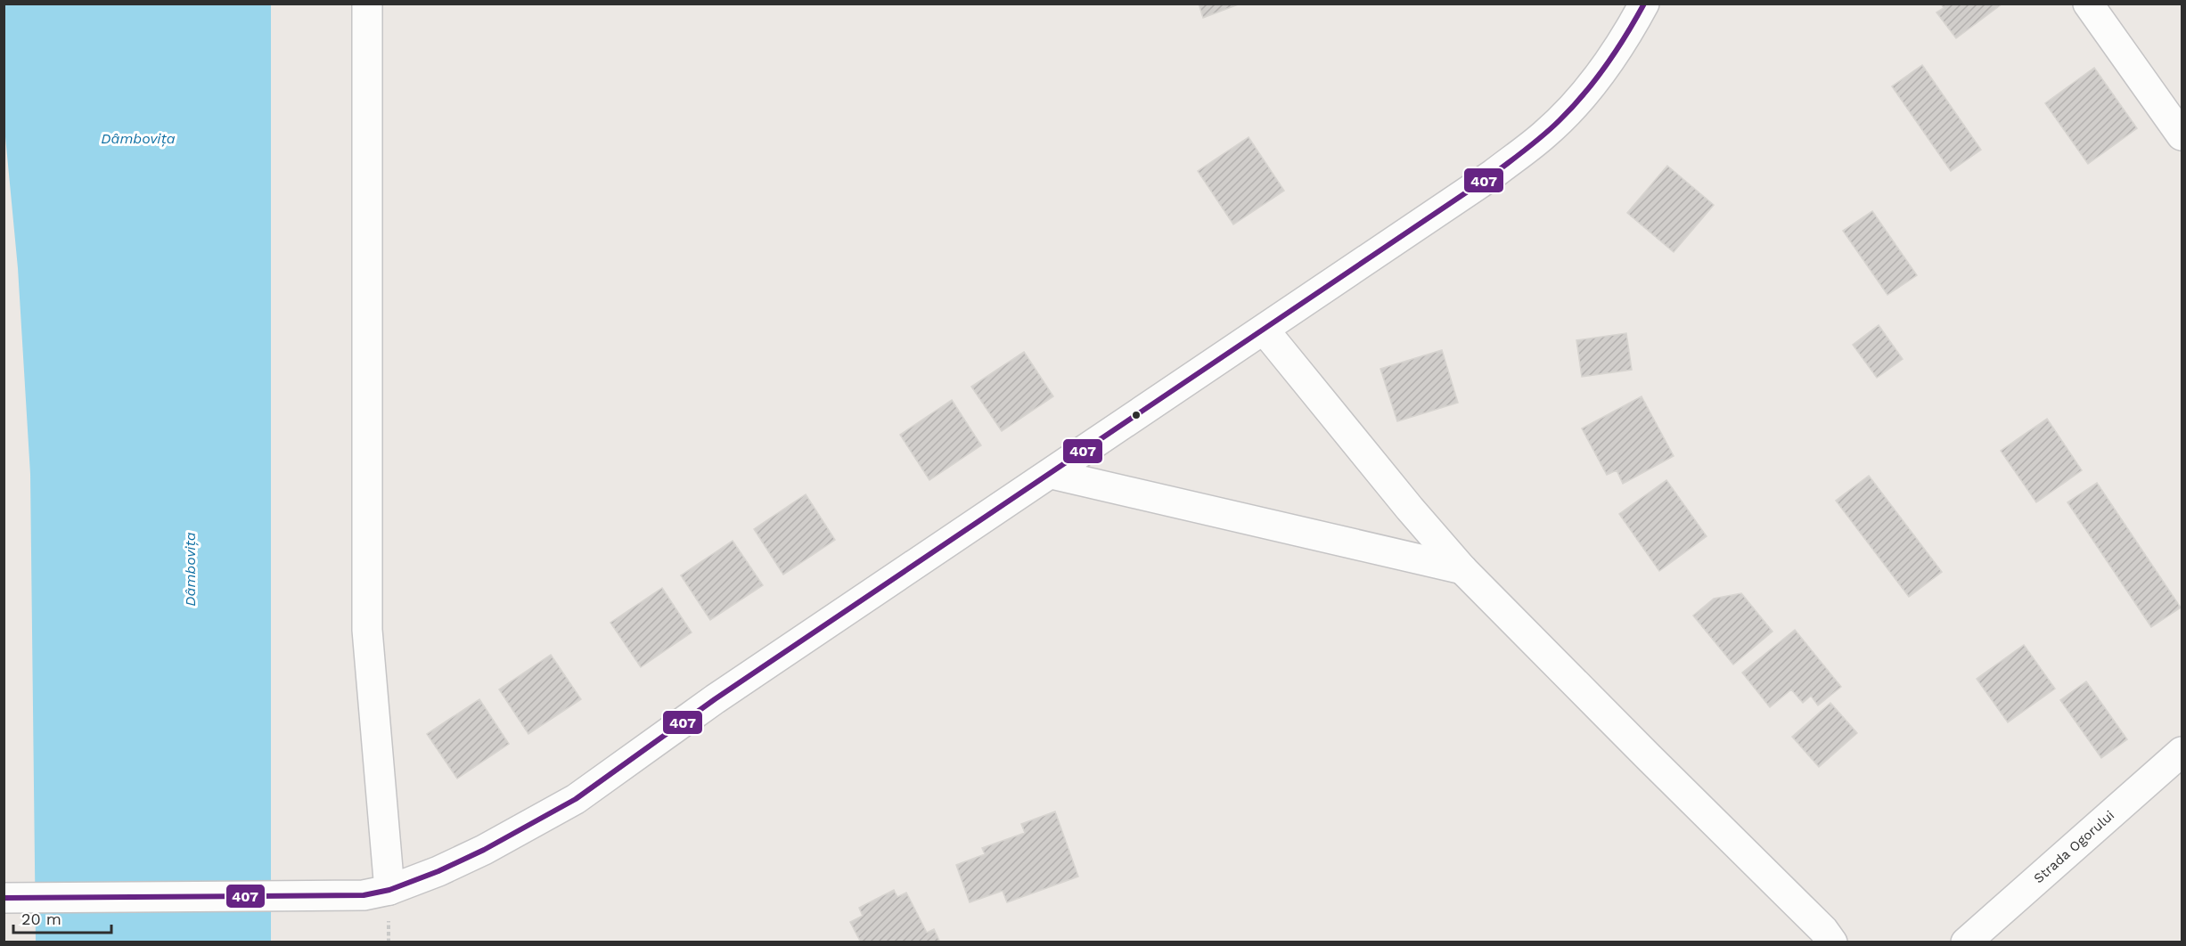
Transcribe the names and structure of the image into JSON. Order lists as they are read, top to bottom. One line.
{"streets":{"street":["Strada Ogorului"]},"water":["Dâmbovița"],"lines":["transit line 407"],"scale_bar":"20 m"}
